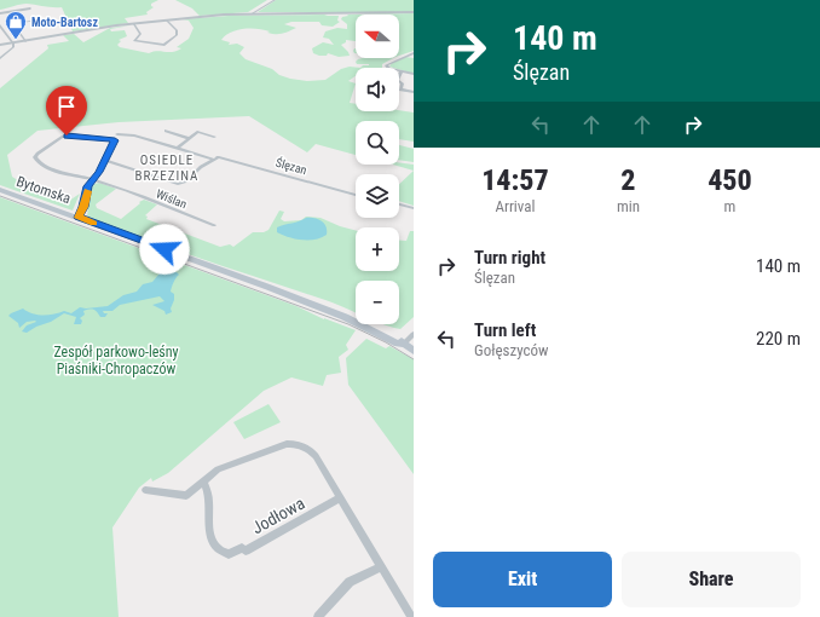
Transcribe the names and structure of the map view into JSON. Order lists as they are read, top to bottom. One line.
{"streets":{"main road":["Bytomska"],"street":["Ślęzan","Wiślan","Jodłowa"]},"districts":["OSIEDLE BRZEZINA"],"parks":["Zespół parkowo-leśny Piaśniki-Chropaczów"],"places":{"shop":["Moto-Bartosz"]},"north":"left","page":{"turn":["140 m","Ślęzan"],"map_buttons":["+","−"],"eta":["14:57","Arrival","2","min","450","m"],"list":[{"name":"Turn right","note":"Ślęzan","value":"140 m"},{"name":"Turn left","note":"Gołęszyców","value":"220 m"}],"buttons":["Exit","Share"]}}
